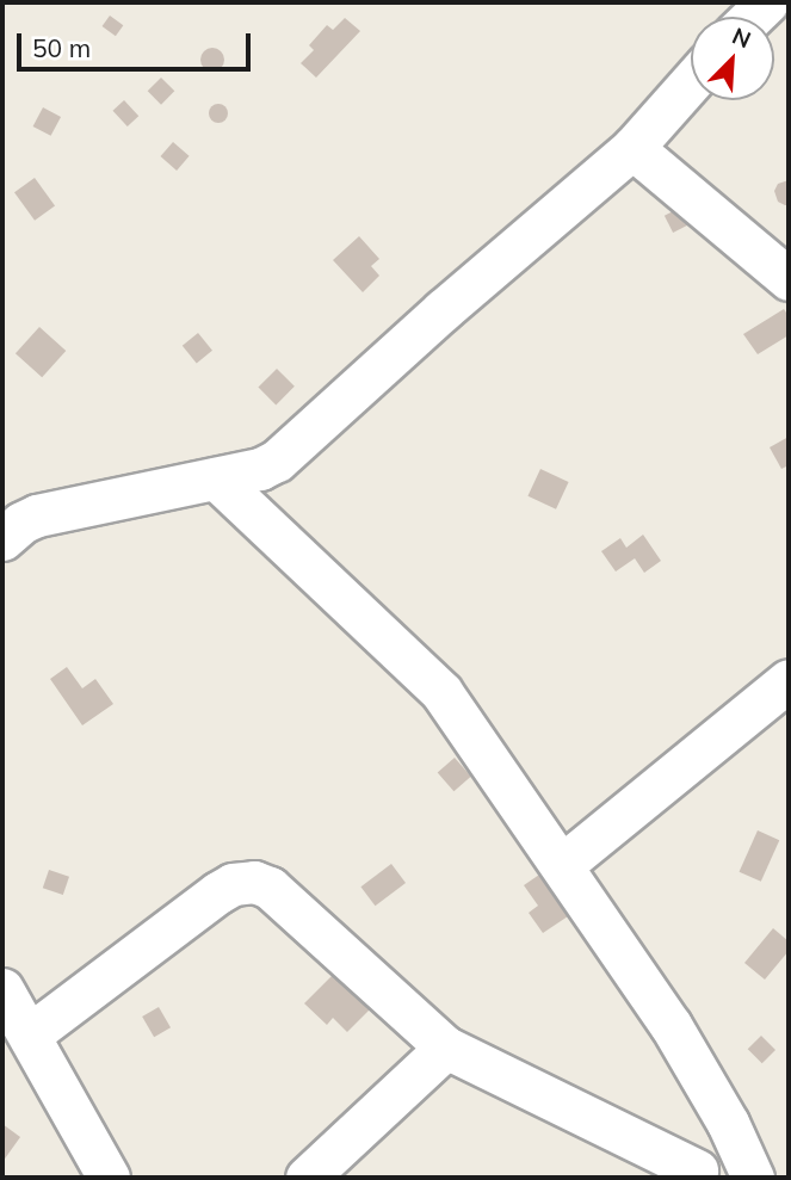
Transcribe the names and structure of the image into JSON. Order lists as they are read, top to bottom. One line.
{"scale_bar":"50 m","north":"top right"}
